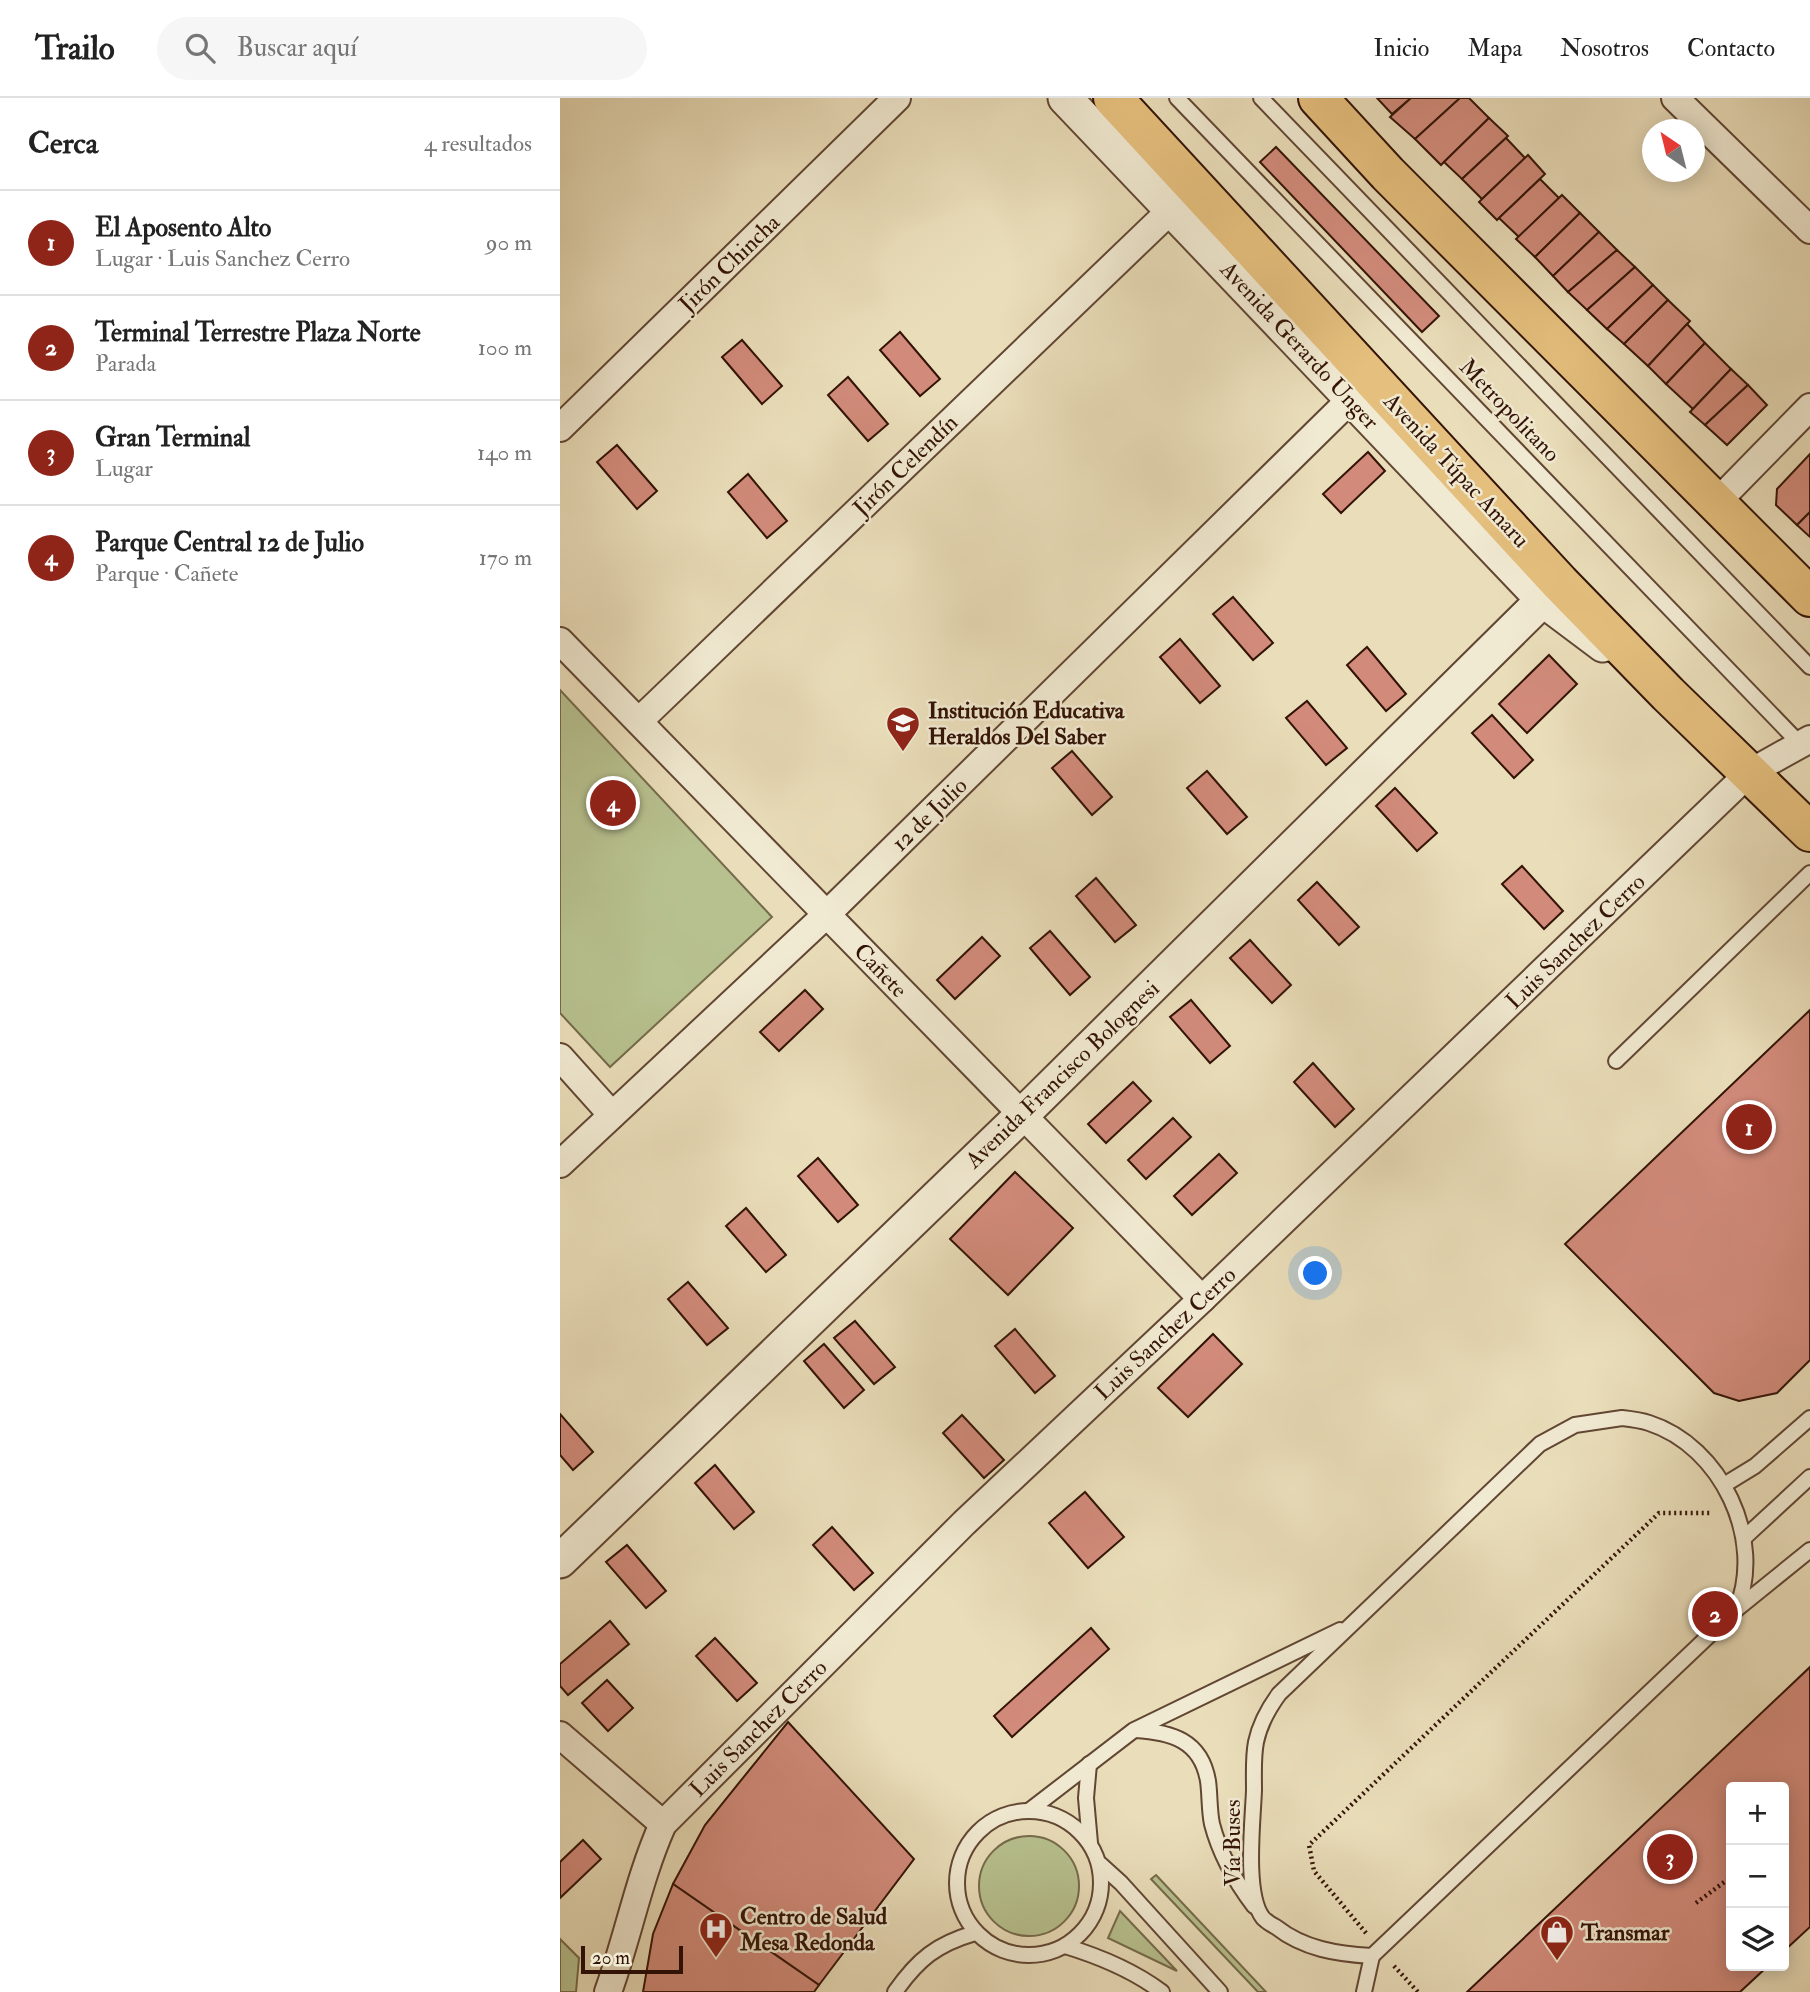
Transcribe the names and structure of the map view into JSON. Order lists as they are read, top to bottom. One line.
{"streets":{"main road":["Avenida Túpac Amaru"],"street":["Jirón Chincha","Avenida Gerardo Unger","Jirón Celendín","12 de Julio","Luis Sanchez Cerro","Cañete","Avenida Francisco Bolognesi"],"lane":["Metropolitano","Vía Buses"]},"crossings":[["Avenida Gerardo Unger","Jirón Celendín"],["Avenida Gerardo Unger","Avenida Túpac Amaru"],["Avenida Gerardo Unger","12 de Julio"],["Avenida Gerardo Unger","Avenida Francisco Bolognesi"],["Metropolitano","Luis Sanchez Cerro"],["Jirón Celendín","Cañete"],["Avenida Túpac Amaru","Luis Sanchez Cerro"],["Avenida Túpac Amaru","Avenida Francisco Bolognesi"],["12 de Julio","Cañete"],["Luis Sanchez Cerro","Cañete"],["Cañete","Avenida Francisco Bolognesi"]],"places":{"school or university":["Institución Educativa Heraldos Del Saber"],"hospital":["Centro de Salud Mesa Redonda"],"shop":["Transmar"]},"scale_bar":"20 m","north":"top left","page":{"header":"Trailo","search":"Buscar aquí","nav":["Inicio","Mapa","Nosotros","Contacto"],"heading":["Cerca","4 resultados"],"list":[{"mark":"1","name":"El Aposento Alto","note":"Lugar · Luis Sanchez Cerro","value":"90 m"},{"mark":"2","name":"Terminal Terrestre Plaza Norte","note":"Parada","value":"100 m"},{"mark":"3","name":"Gran Terminal","note":"Lugar","value":"140 m"},{"mark":"4","name":"Parque Central 12 de Julio","note":"Parque · Cañete","value":"170 m"}],"pins":["4","1","2","3"],"map_buttons":["+","−"],"scale":"20 m"}}
